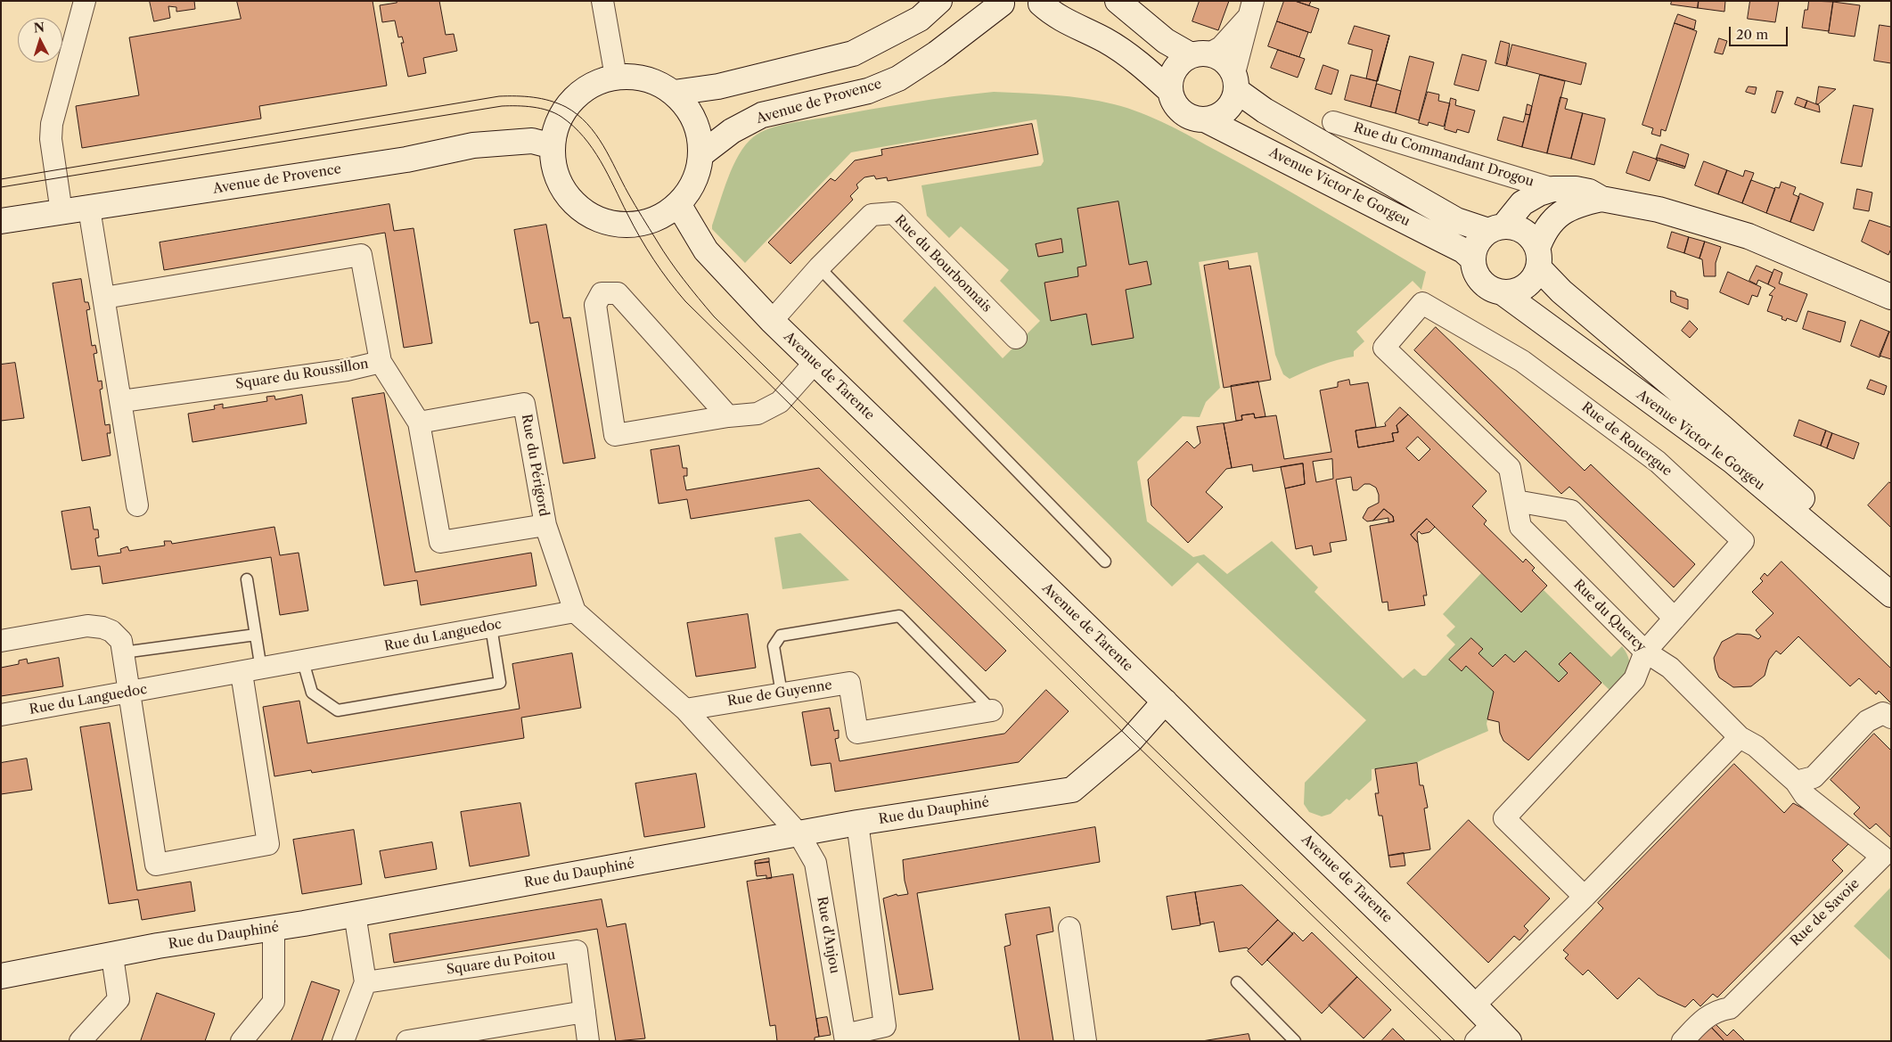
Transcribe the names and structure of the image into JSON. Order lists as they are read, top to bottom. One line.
{"streets":{"street":["Avenue de Provence","Rue du Commandant Drogou","Avenue Victor le Gorgeu","Rue du Bourbonnais","Square du Roussillon","Avenue de Tarente","Rue de Rouergue","Rue du Périgord","Rue du Quercy","Rue du Languedoc","Rue de Guyenne","Rue du Dauphiné","Rue de Savoie","Rue d'Anjou","Square du Poitou"]},"crossings":[["Avenue de Provence","Avenue de Tarente"],["Rue du Bourbonnais","Avenue de Tarente"],["Square du Roussillon","Rue du Périgord"],["Avenue de Tarente","Rue du Dauphiné"],["Rue de Rouergue","Rue du Quercy"],["Rue du Périgord","Rue du Languedoc"],["Rue du Quercy","Rue de Savoie"],["Rue du Dauphiné","Rue d'Anjou"]],"scale_bar":"20 m","north":"top"}
